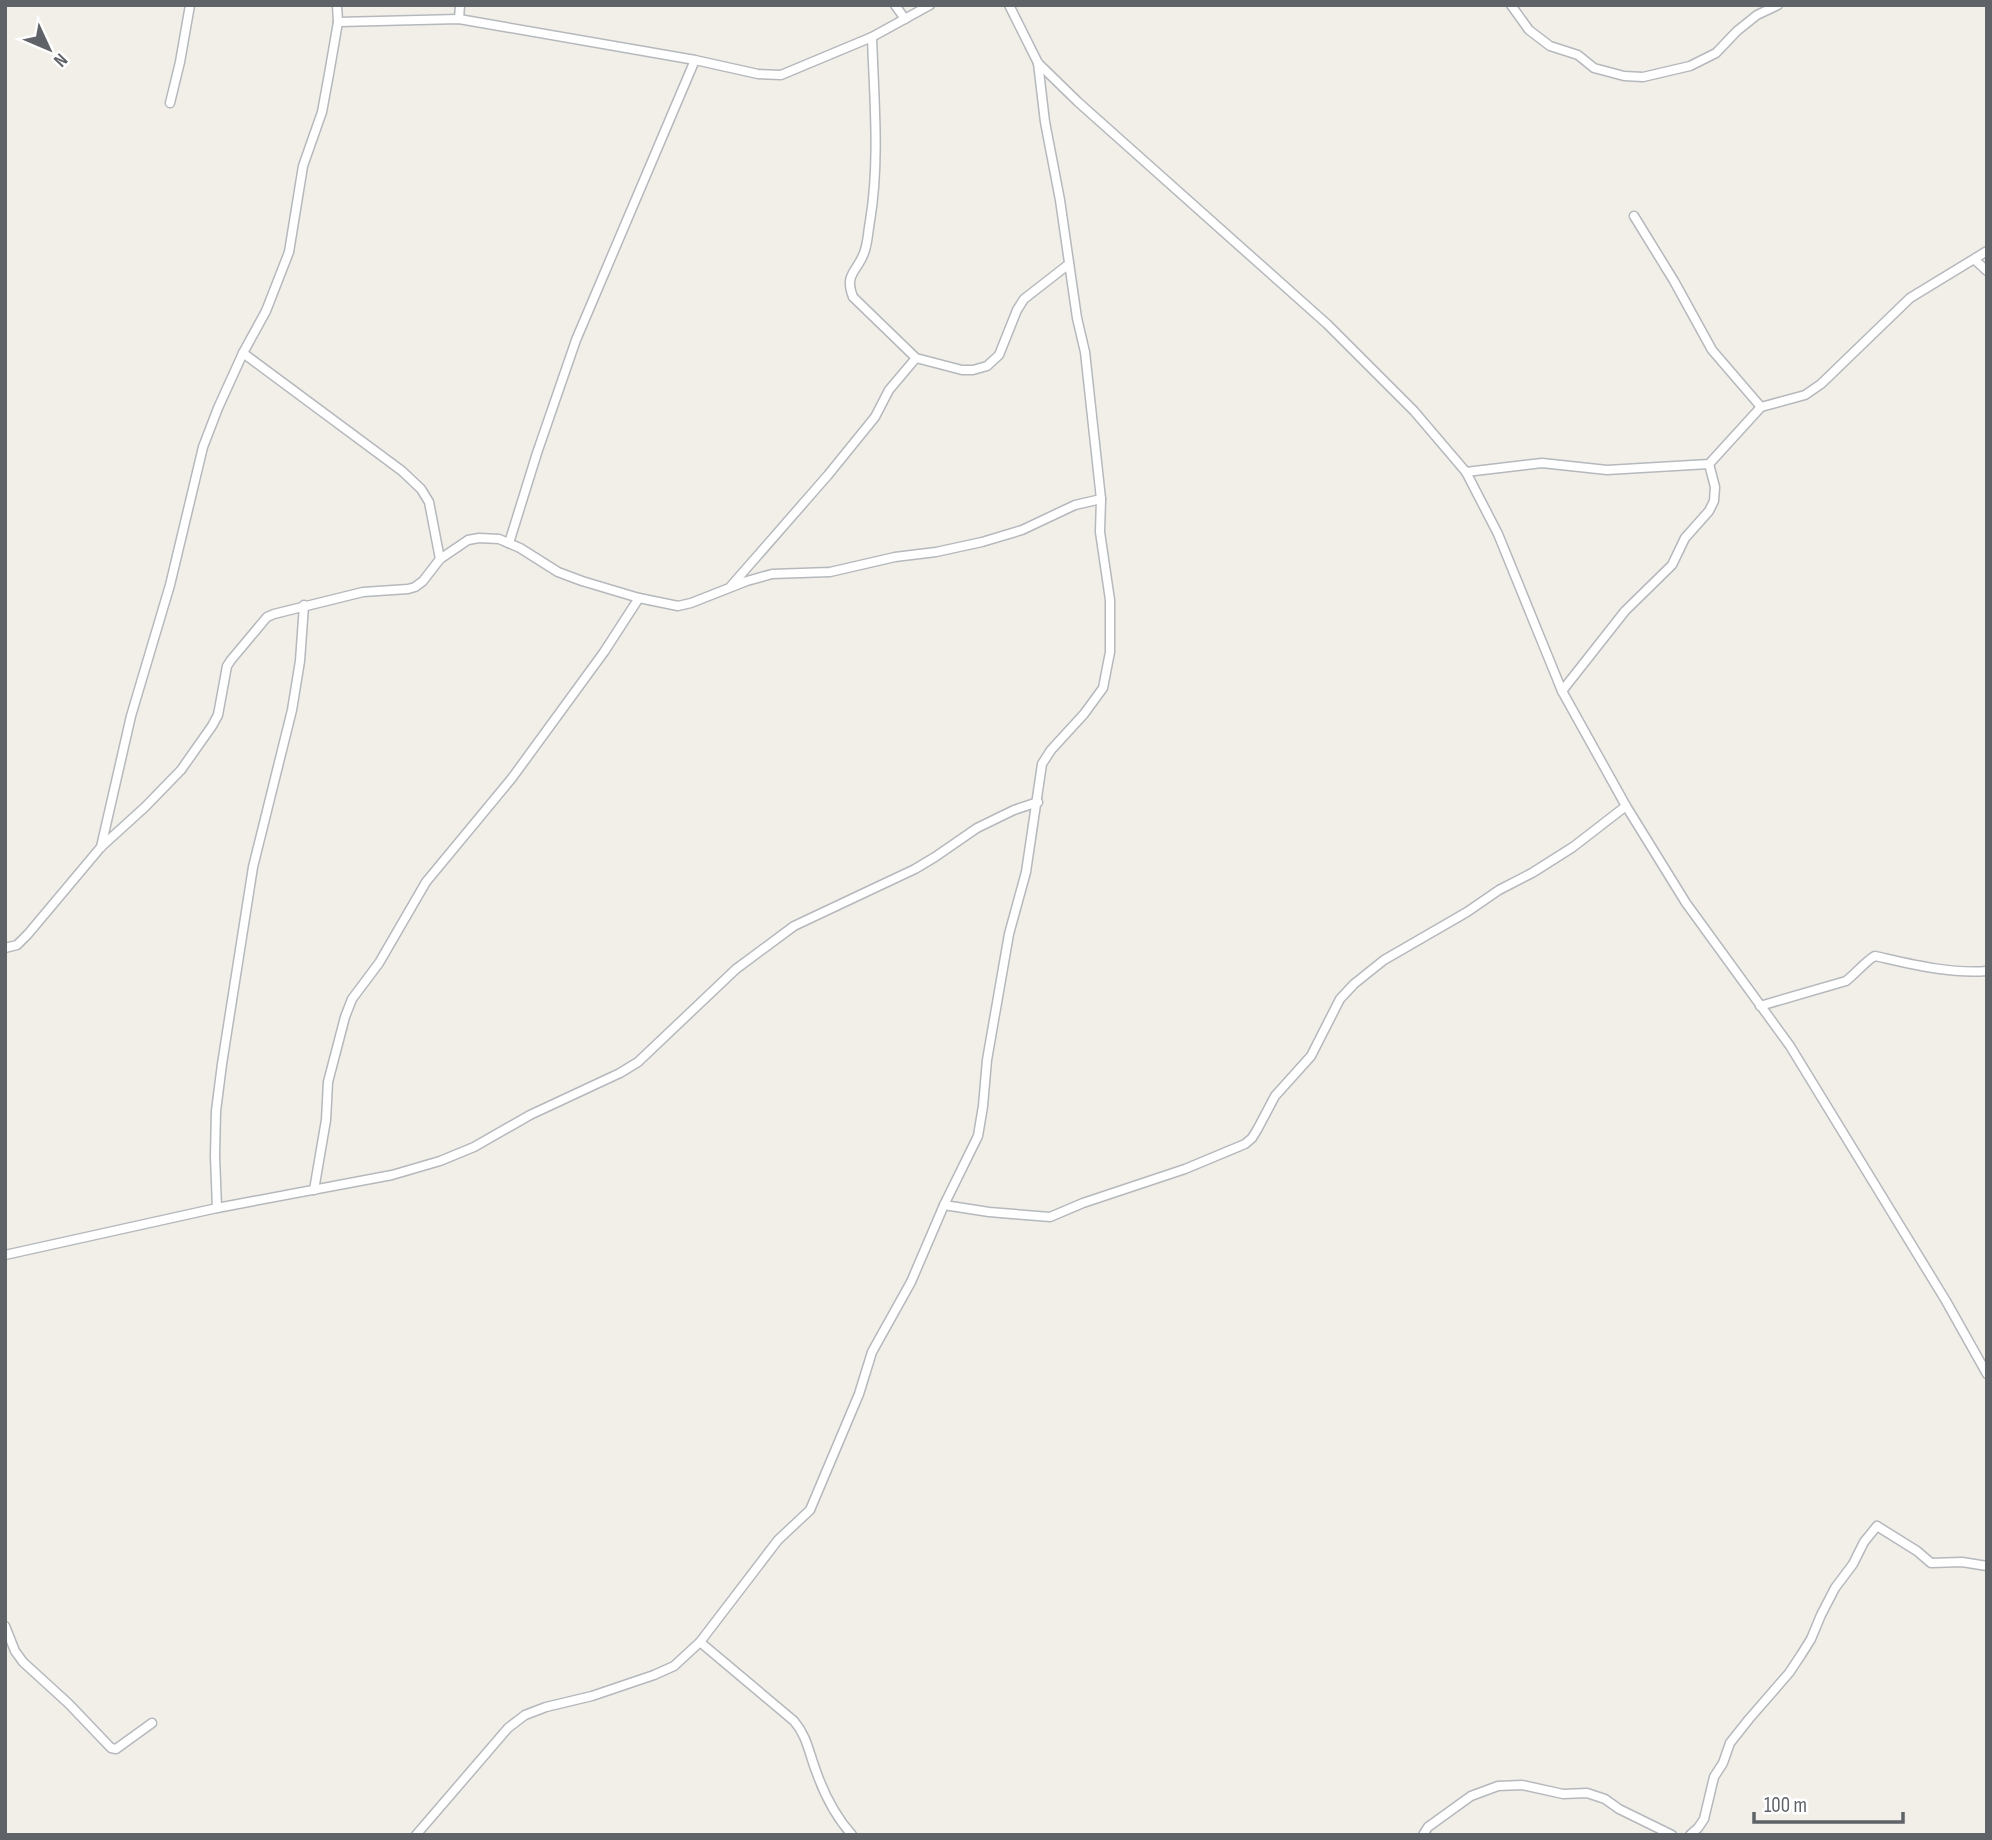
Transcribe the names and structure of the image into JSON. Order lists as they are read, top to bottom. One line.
{"scale_bar":"100 m","north":"bottom right"}
